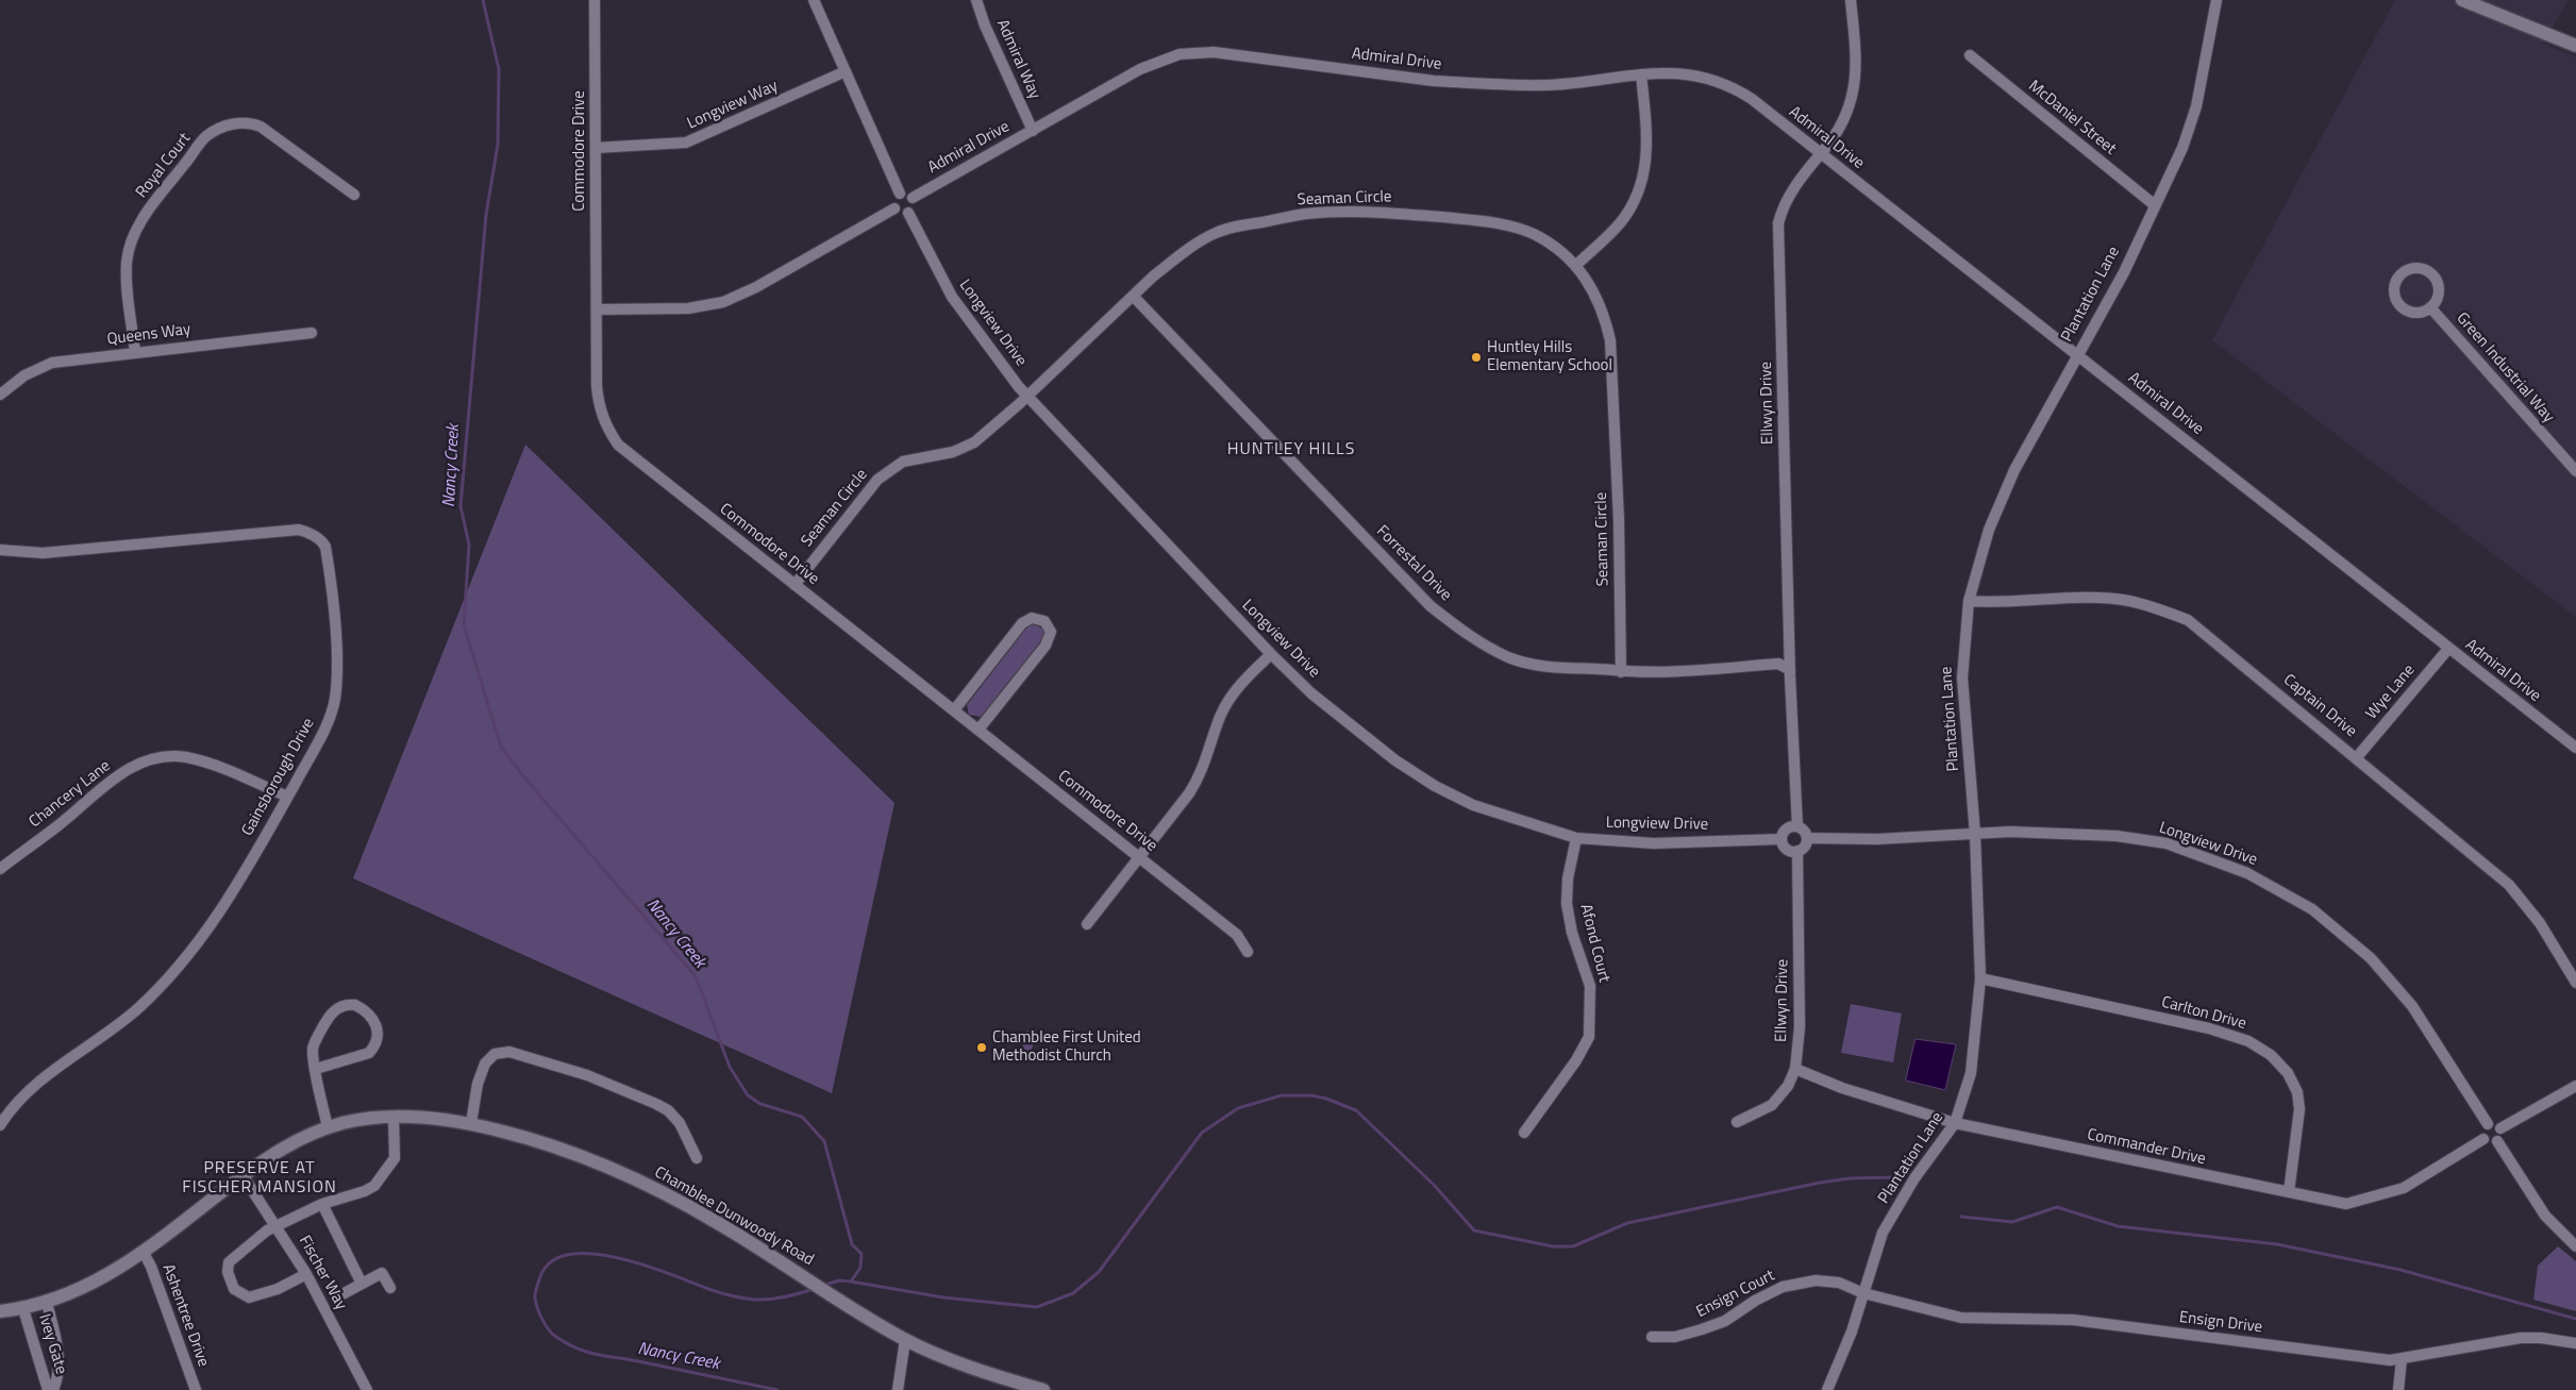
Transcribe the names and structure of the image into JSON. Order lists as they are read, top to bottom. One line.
{"streets":{"street":["Admiral Way","Admiral Drive","Longview Way","McDaniel Street","Commodore Drive","Royal Court","Seaman Circle","Plantation Lane","Longview Drive","Queens Way","Green Industrial Way","Ellwyn Drive","Forrestal Drive","Wye Lane","Captain Drive","Gainsborough Drive","Chancery Lane","Afond Court","Carlton Drive","Commander Drive","Chamblee Dunwoody Road","Fischer Way","Ensign Court","Ashentree Drive","Ensign Drive","Ivey Gate"]},"crossings":[["Admiral Way","Admiral Drive"],["Admiral Drive","Plantation Lane"],["Admiral Drive","Longview Drive"],["Admiral Drive","Ellwyn Drive"],["Admiral Drive","Wye Lane"],["Longview Way","Commodore Drive"],["McDaniel Street","Plantation Lane"],["Commodore Drive","Seaman Circle"],["Royal Court","Queens Way"],["Seaman Circle","Longview Drive"],["Seaman Circle","Forrestal Drive"],["Plantation Lane","Longview Drive"],["Plantation Lane","Captain Drive"],["Plantation Lane","Carlton Drive"],["Plantation Lane","Commander Drive"],["Plantation Lane","Ensign Court"],["Plantation Lane","Ensign Drive"],["Longview Drive","Ellwyn Drive"],["Longview Drive","Afond Court"],["Longview Drive","Commander Drive"],["Ellwyn Drive","Forrestal Drive"],["Ellwyn Drive","Commander Drive"],["Wye Lane","Captain Drive"],["Gainsborough Drive","Chancery Lane"],["Carlton Drive","Commander Drive"],["Chamblee Dunwoody Road","Fischer Way"],["Chamblee Dunwoody Road","Ashentree Drive"],["Chamblee Dunwoody Road","Ivey Gate"],["Ensign Court","Ensign Drive"]],"districts":["HUNTLEY HILLS","PRESERVE AT FISCHER MANSION"],"water":["Nancy Creek"],"places":["Huntley Hills Elementary School","Chamblee First United Methodist Church"]}
